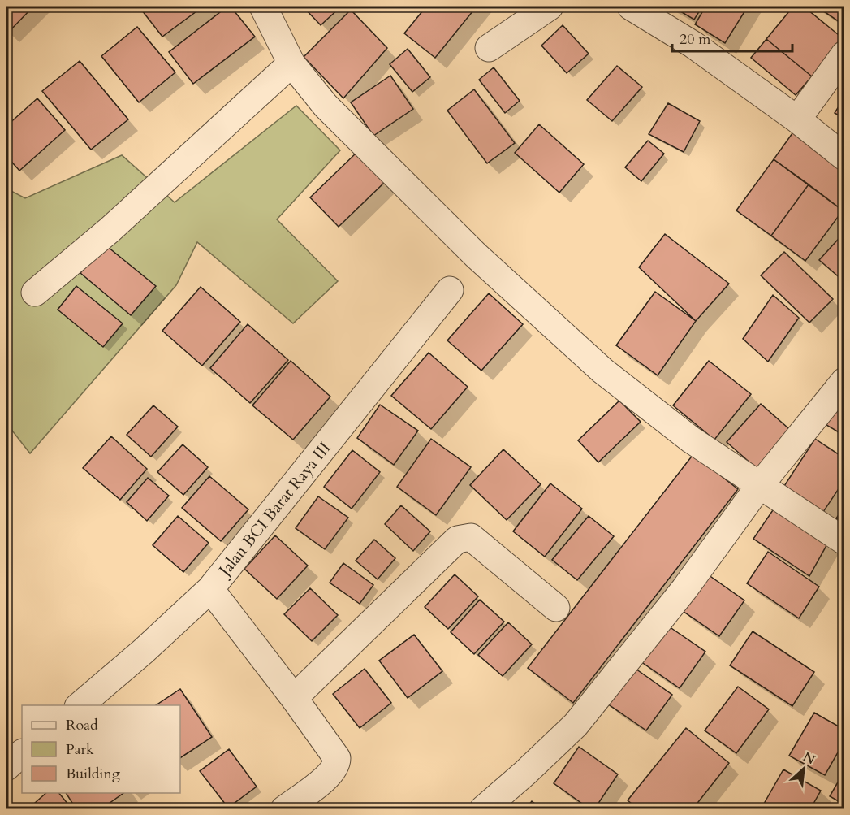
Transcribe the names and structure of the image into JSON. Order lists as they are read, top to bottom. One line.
{"streets":{"street":["Jalan BCI Barat Raya III"]},"legend":["Road","Park","Building"],"scale_bar":"20 m","north":"top right"}
